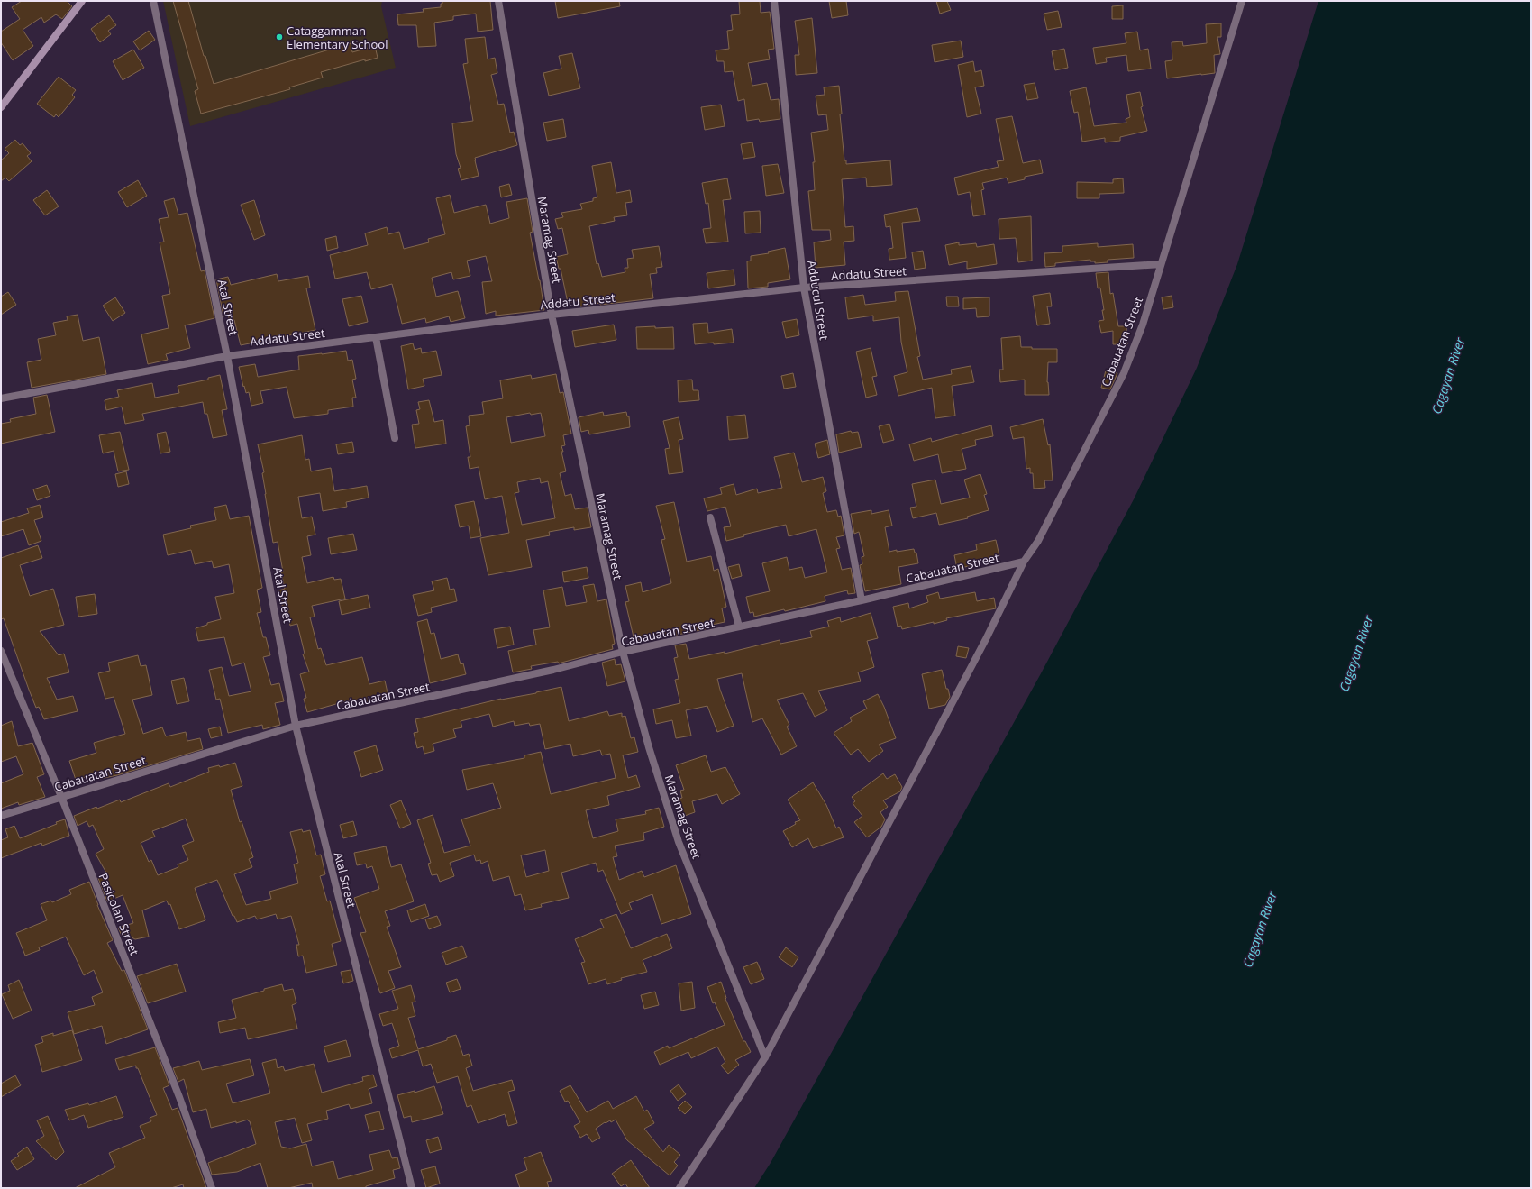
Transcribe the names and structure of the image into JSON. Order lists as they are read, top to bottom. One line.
{"streets":{"street":["Maramag Street","Addatu Street","Adducul Street","Atal Street","Cabauatan Street","Pasicolan Street"]},"crossings":[["Maramag Street","Addatu Street"],["Maramag Street","Cabauatan Street"],["Addatu Street","Adducul Street"],["Addatu Street","Atal Street"],["Addatu Street","Cabauatan Street"],["Adducul Street","Cabauatan Street"],["Atal Street","Cabauatan Street"],["Cabauatan Street","Pasicolan Street"]],"water":["Cagayan River"],"places":["Cataggamman Elementary School"]}
